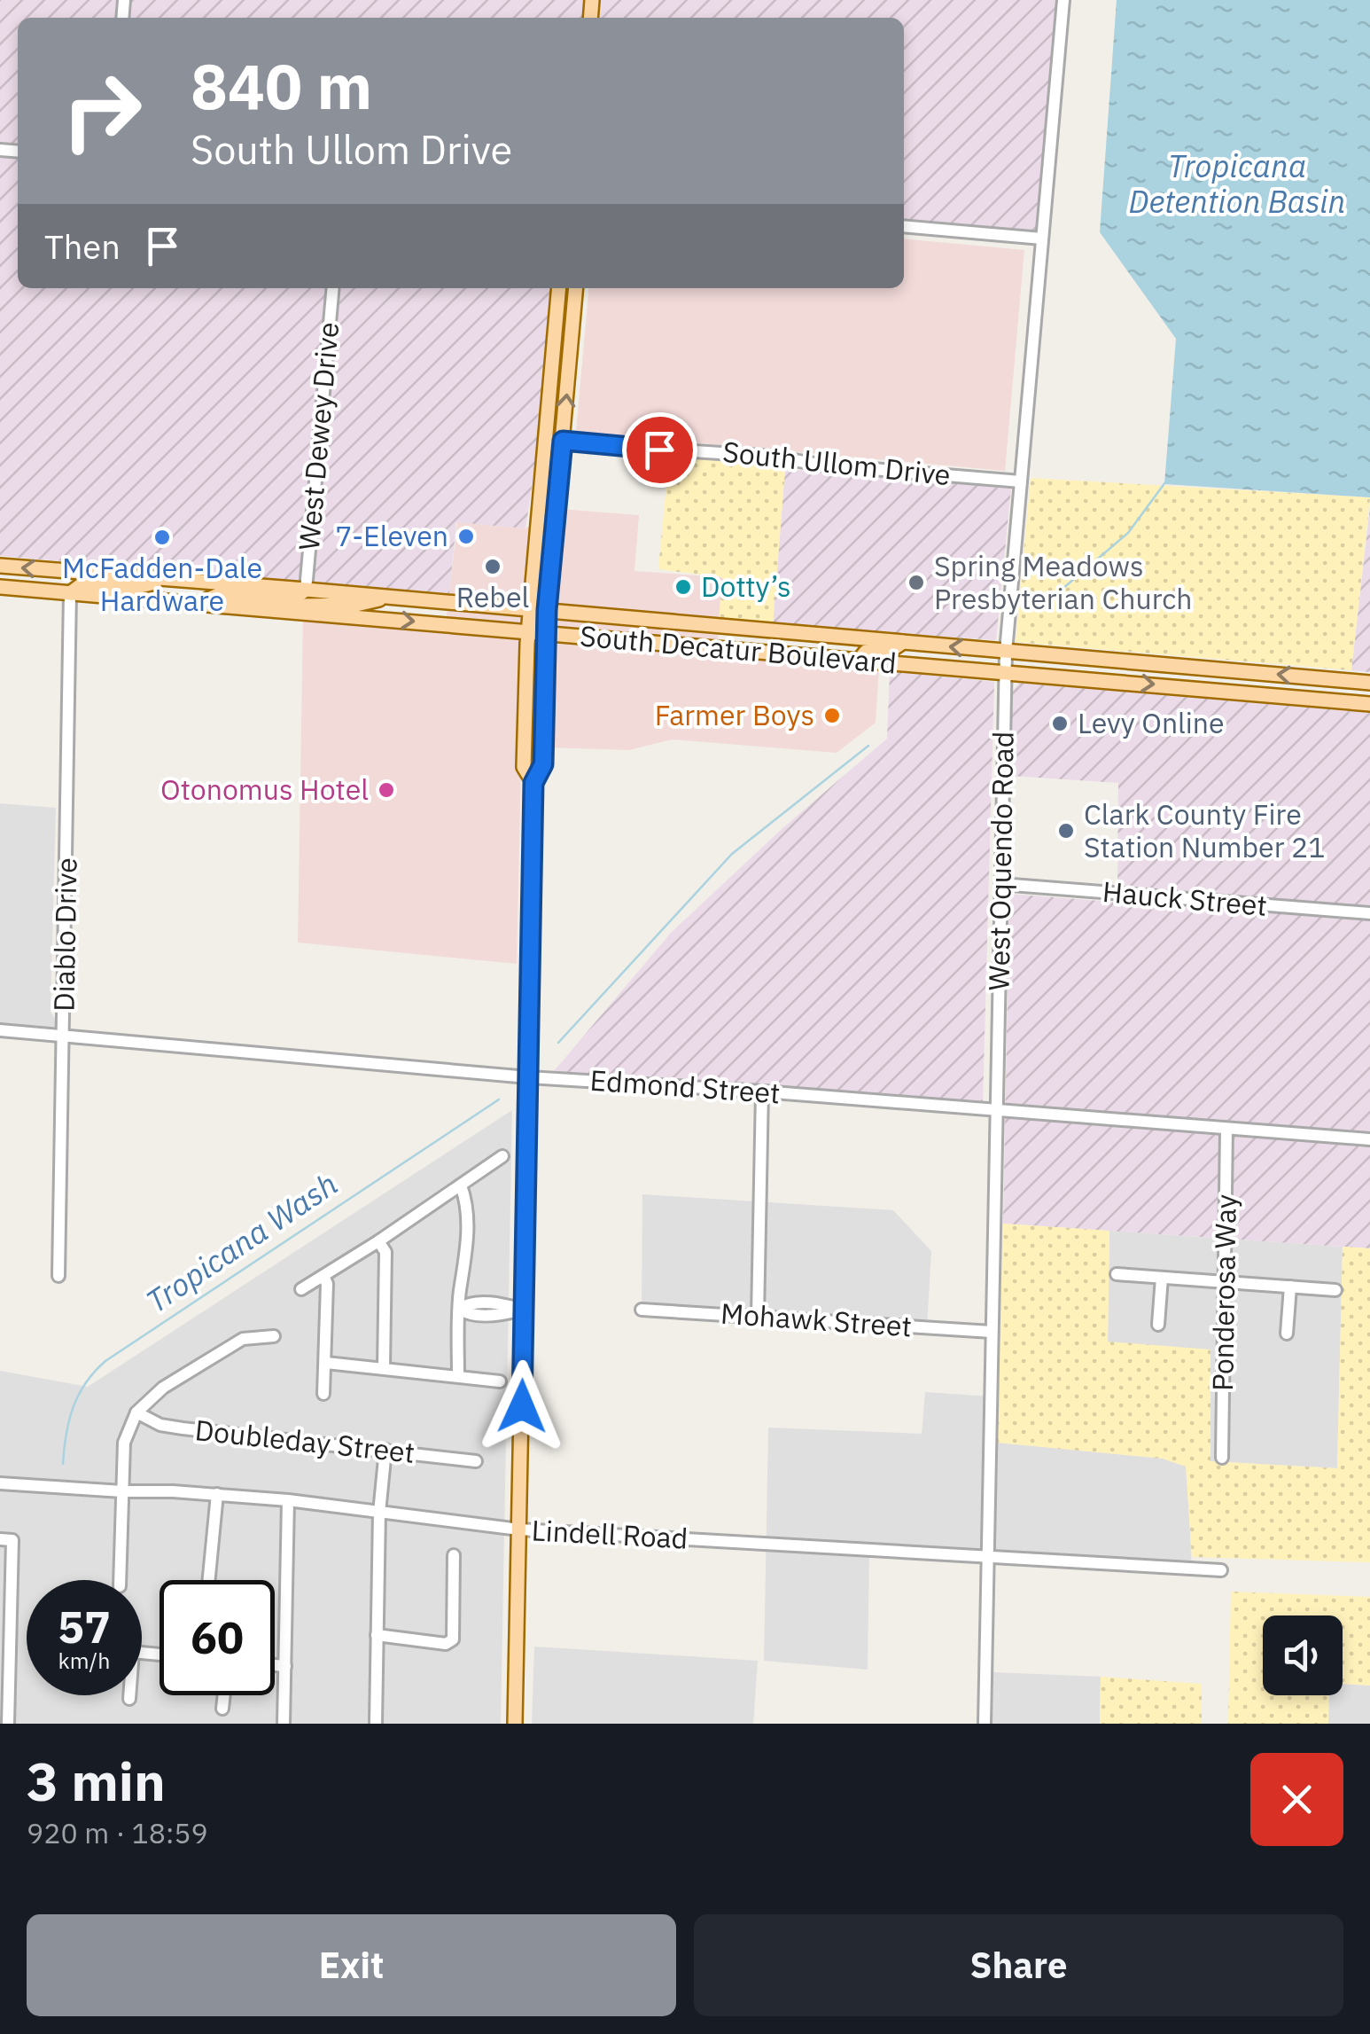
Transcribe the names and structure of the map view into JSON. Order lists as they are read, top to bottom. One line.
{"streets":{"main road":["South Decatur Boulevard"],"street":["West Dewey Drive","South Ullom Drive","West Oquendo Road","Hauck Street","Diablo Drive","Edmond Street","Ponderosa Way","Mohawk Street","Doubleday Street","Lindell Road"]},"crossings":[["West Dewey Drive","South Decatur Boulevard"],["South Ullom Drive","West Oquendo Road"],["South Decatur Boulevard","West Oquendo Road"],["South Decatur Boulevard","Diablo Drive"],["West Oquendo Road","Hauck Street"],["West Oquendo Road","Edmond Street"],["West Oquendo Road","Mohawk Street"],["West Oquendo Road","Lindell Road"],["Diablo Drive","Edmond Street"],["Edmond Street","Ponderosa Way"]],"water":["Tropicana Detention Basin","Tropicana Wash"],"places":["7-Eleven","McFadden-Dale Hardware","Rebel","Spring Meadows Presbyterian Church","Dotty’s","Farmer Boys","Levy Online","Otonomus Hotel","Clark County Fire Station Number 21"],"page":{"turn":["840 m","South Ullom Drive"],"then":"Then","speed":"57 km/h","limit":"60","heading":["3 min","920 m · 18:59"],"buttons":["Exit","Share"]}}
